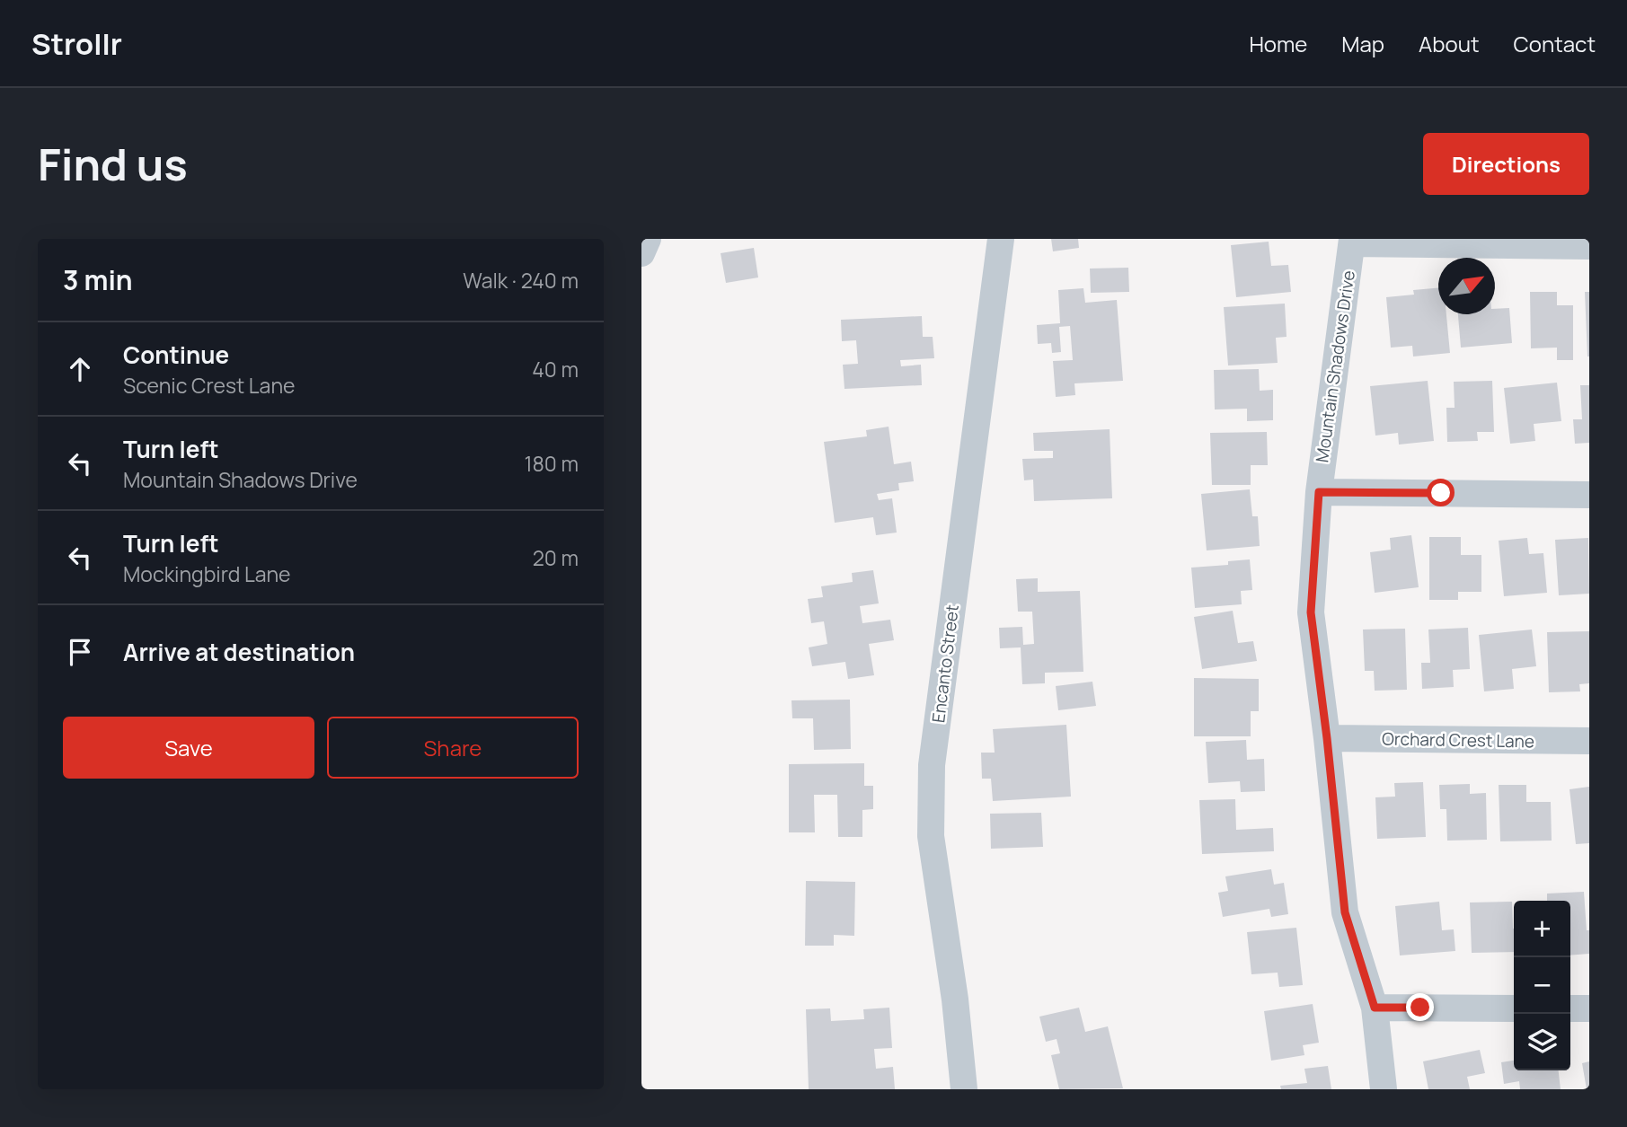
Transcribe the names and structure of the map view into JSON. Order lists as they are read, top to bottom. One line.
{"streets":{"street":["Mountain Shadows Drive","Encanto Street","Orchard Crest Lane"]},"crossings":[["Mountain Shadows Drive","Orchard Crest Lane"]],"north":"top right","page":{"header":"Strollr","nav":["Home","Map","About","Contact"],"buttons":["Directions",["Save","Share"]],"title":"Find us","heading":["3 min","Walk · 240 m"],"list":[["Continue","Scenic Crest Lane","40 m"],["Turn left","Mountain Shadows Drive","180 m"],["Turn left","Mockingbird Lane","20 m"],"Arrive at destination"],"map_buttons":["+","−"]}}
